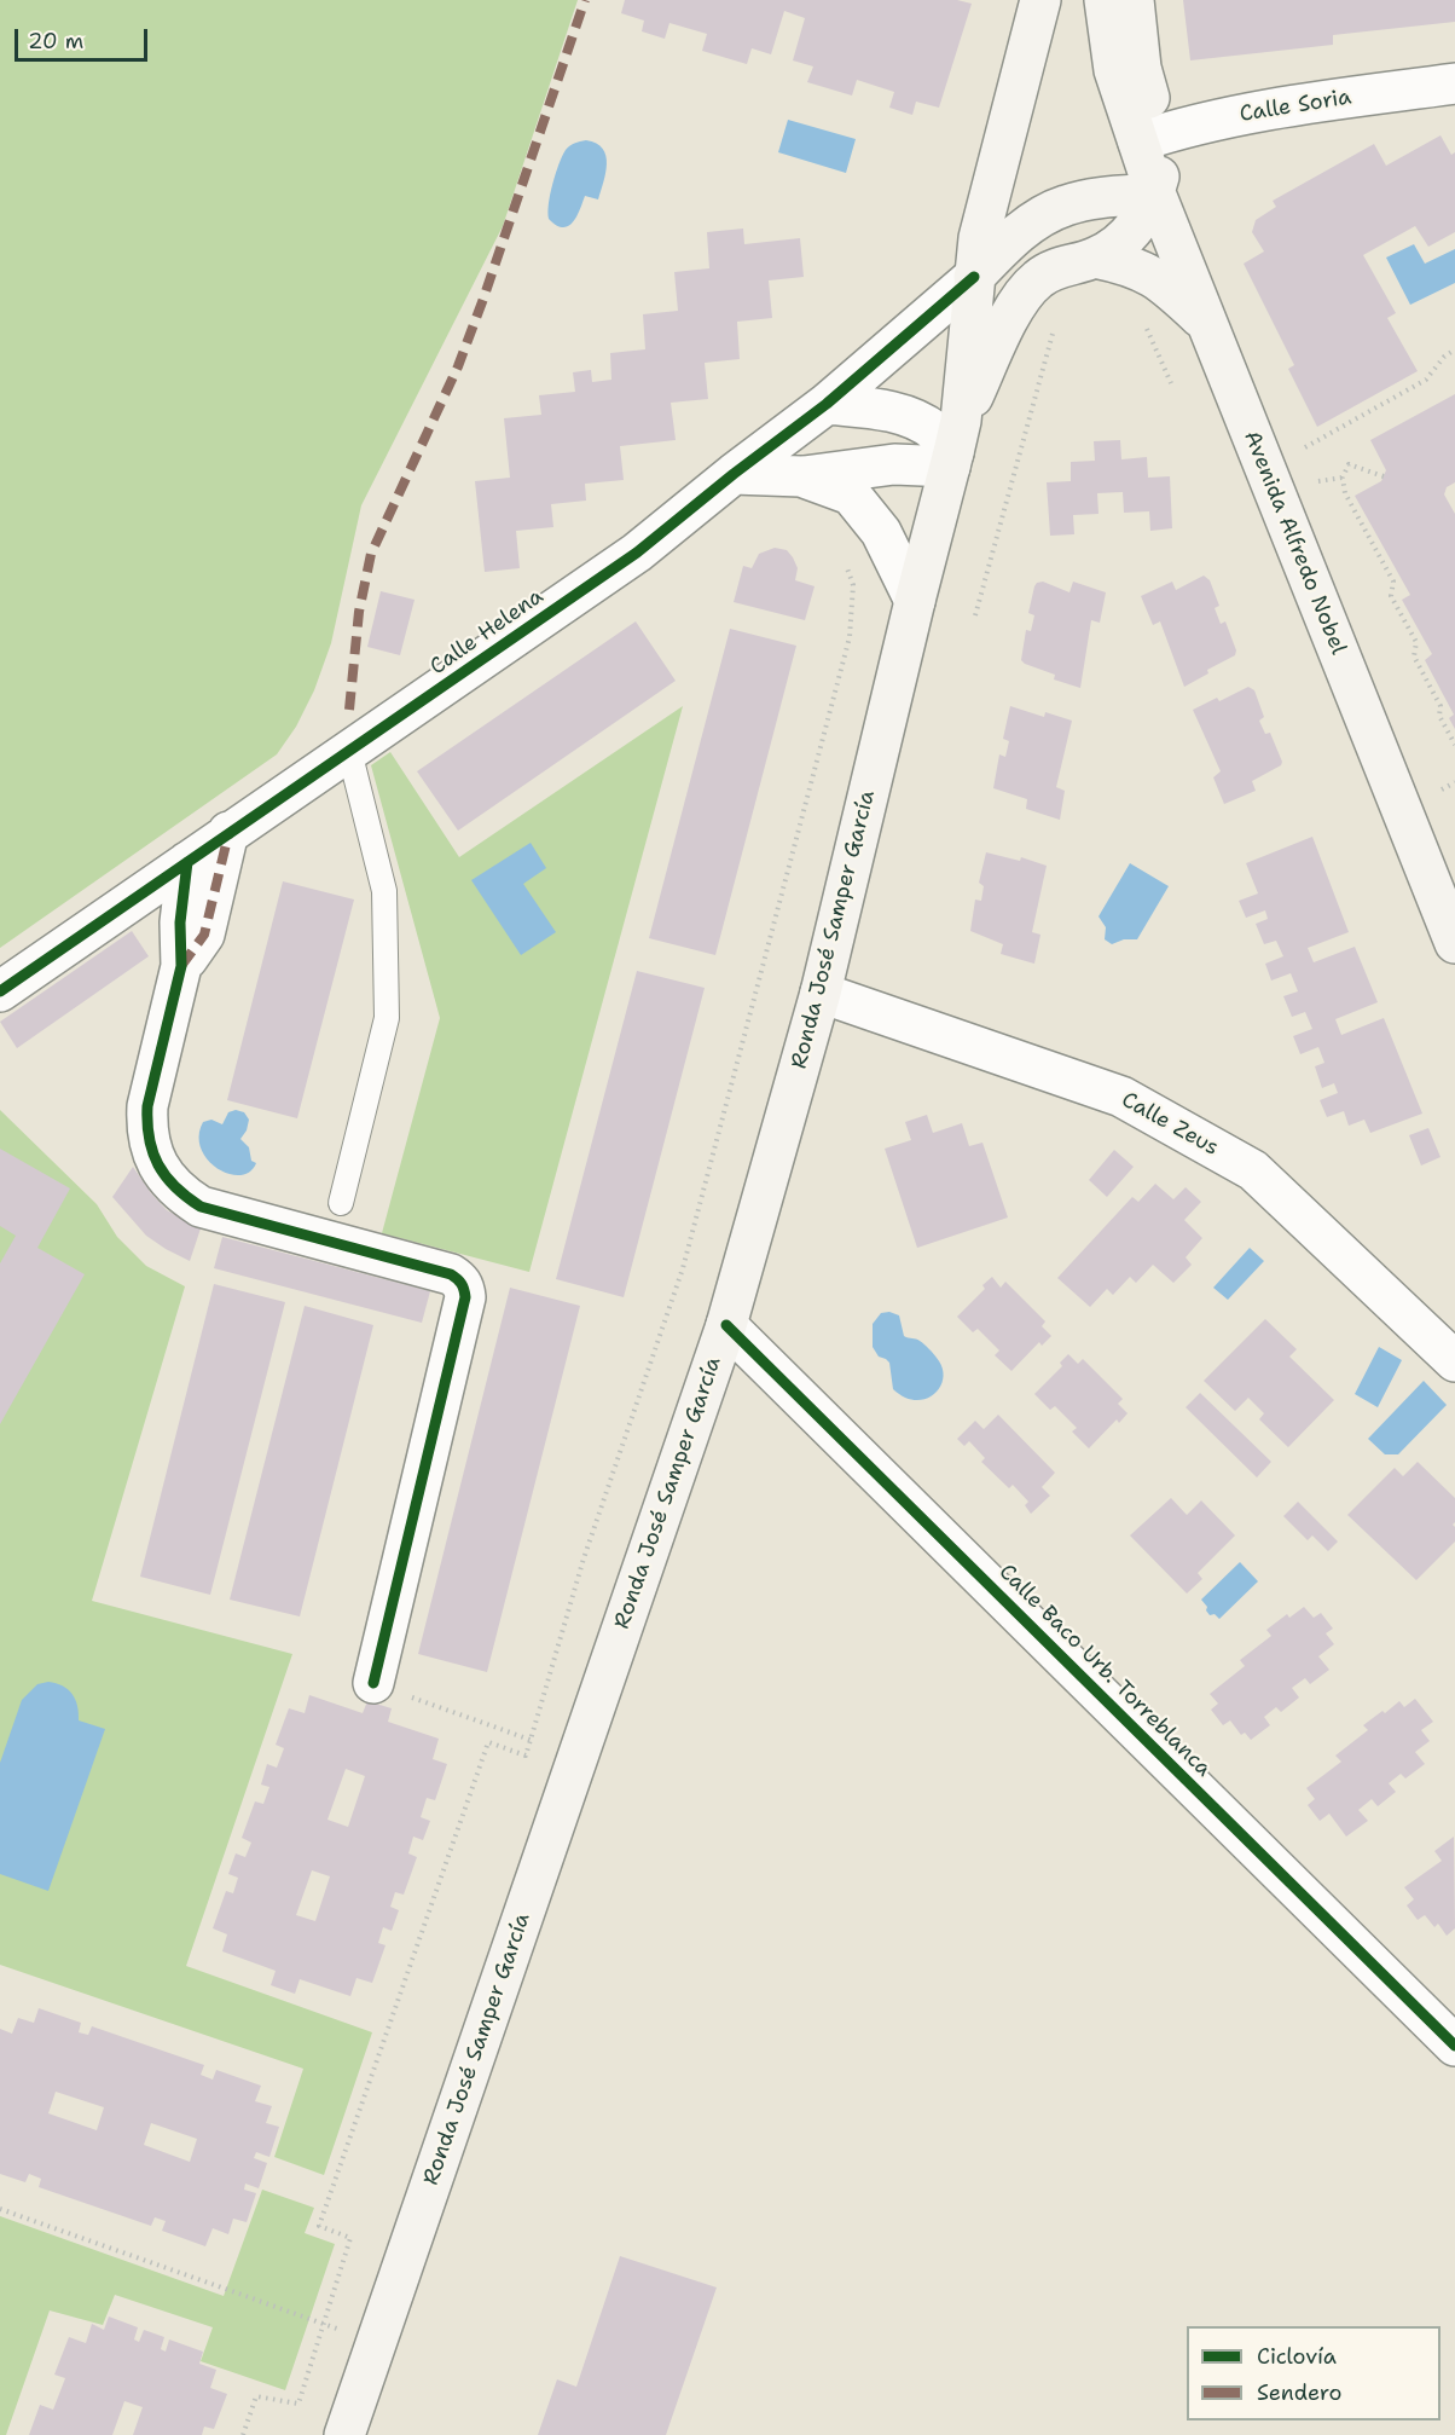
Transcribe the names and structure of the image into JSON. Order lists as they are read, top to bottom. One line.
{"streets":{"main road":["Avenida Alfredo Nobel","Ronda José Samper García"],"street":["Calle Soria","Calle Helena","Calle Zeus","Calle Baco Urb. Torreblanca"]},"crossings":[["Calle Helena","Ronda José Samper García"],["Ronda José Samper García","Calle Zeus"],["Ronda José Samper García","Calle Baco Urb. Torreblanca"]],"legend":["Ciclovía","Sendero"],"scale_bar":"20 m"}
